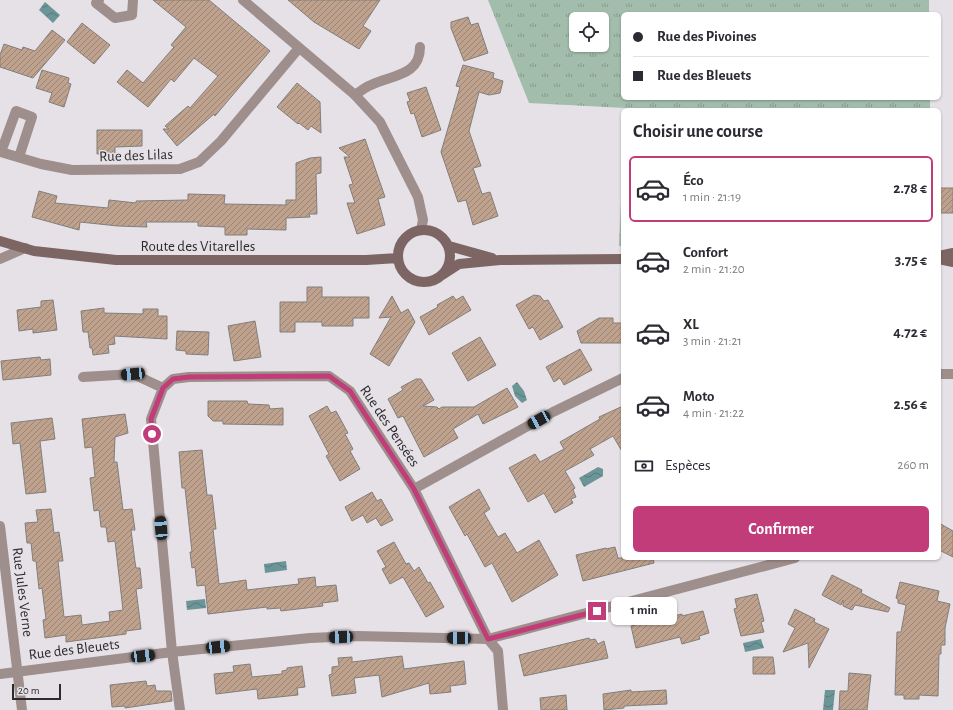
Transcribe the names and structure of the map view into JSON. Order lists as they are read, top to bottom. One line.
{"streets":{"main road":["Route des Vitarelles"],"street":["Rue des Lilas","Rue des Pensées","Rue Jules Verne","Rue des Bleuets"]},"crossings":[["Rue des Pensées","Rue des Bleuets"],["Rue Jules Verne","Rue des Bleuets"]],"scale_bar":"20 m","page":{"banner":["Rue des Pivoines","Rue des Bleuets"],"heading":"Choisir une course","list":[{"name":"Éco","note":"1 min · 21:19","value":"2.78 €"},{"name":"Confort","note":"2 min · 21:20","value":"3.75 €"},{"name":"XL","note":"3 min · 21:21","value":"4.72 €"},{"name":"Moto","note":"4 min · 21:22","value":"2.56 €"}],"pay":["Espèces","260 m"],"buttons":"Confirmer","bubble":"1 min","scale":"20 m"}}
